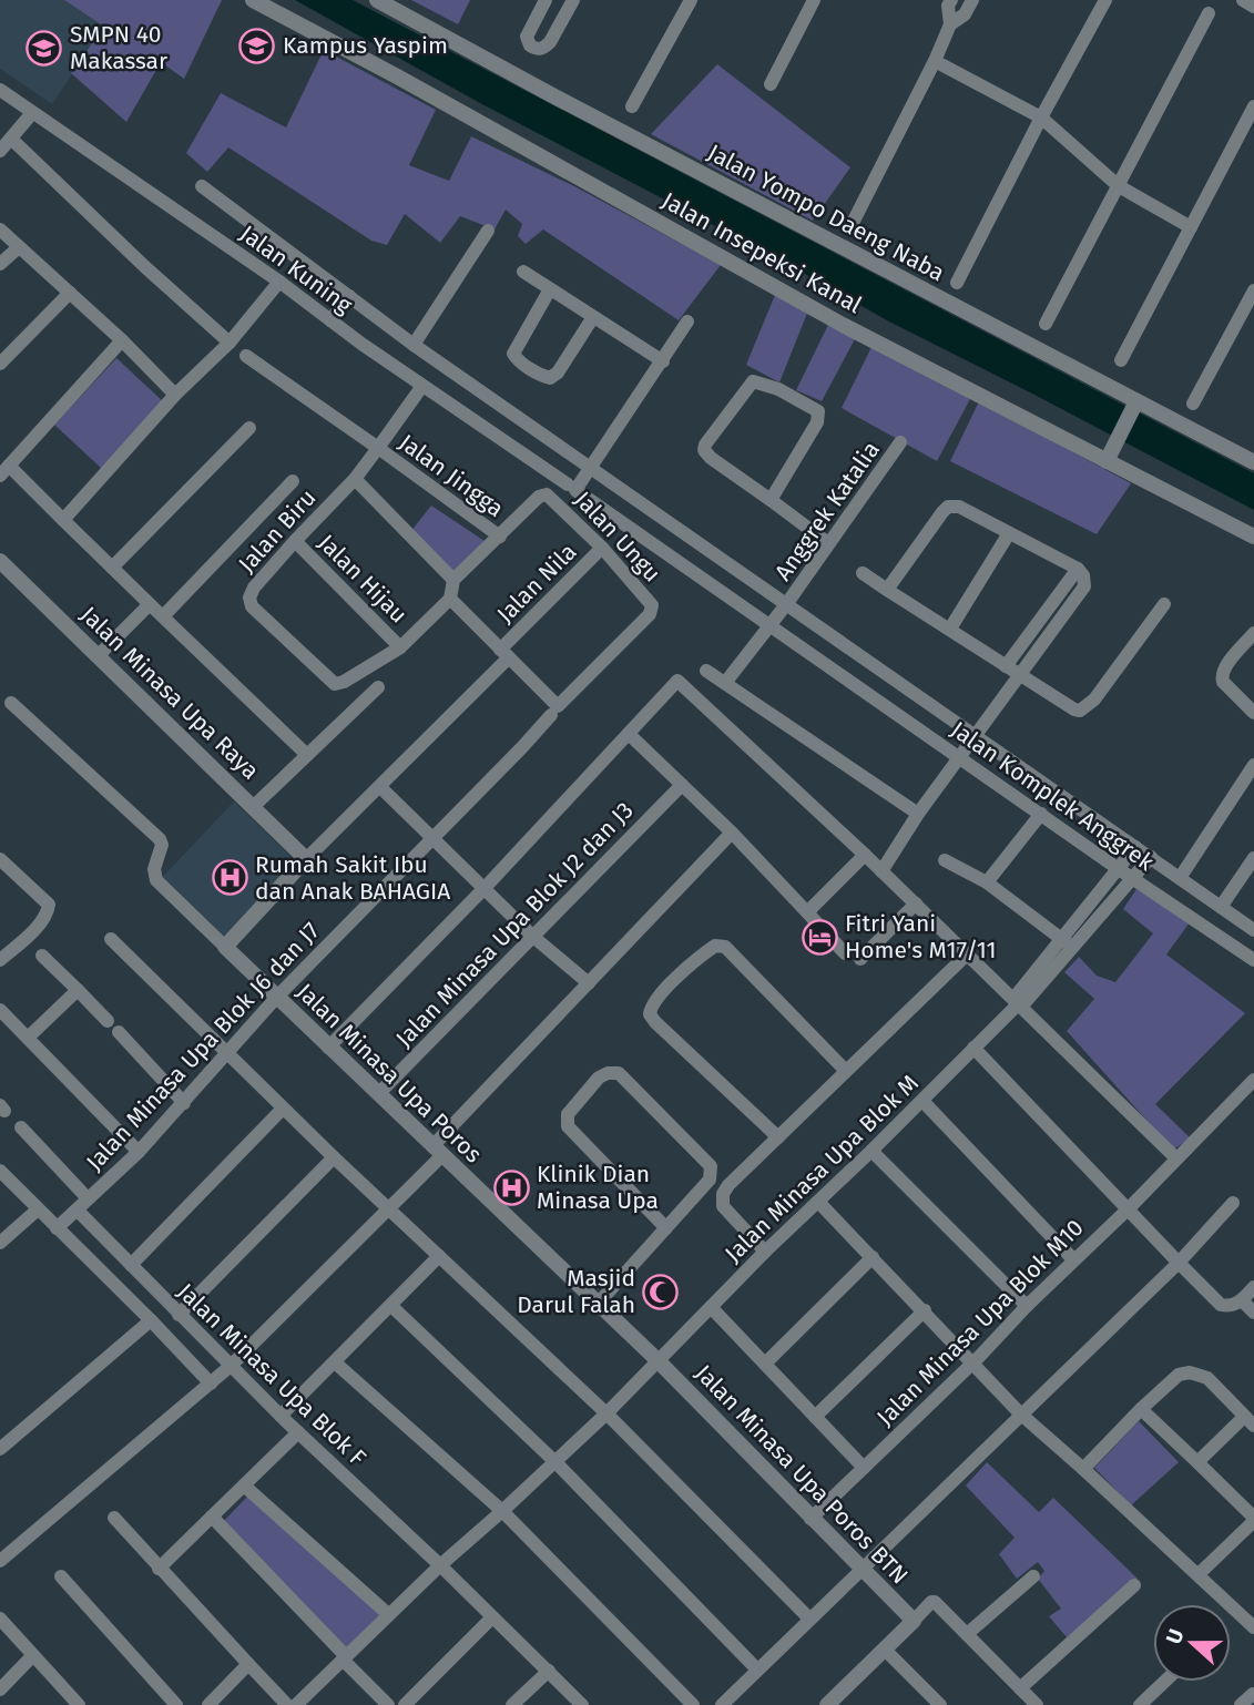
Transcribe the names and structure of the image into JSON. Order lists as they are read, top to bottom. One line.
{"streets":{"street":["Jalan Yompo Daeng Naba","Jalan Insepeksi Kanal","Jalan Kuning","Jalan Jingga","Anggrek Katalia","Jalan Biru","Jalan Ungu","Jalan Hijau","Jalan Nila","Jalan Minasa Upa Raya","Jalan Komplek Anggrek","Jalan Minasa Upa Blok J2 dan J3","Jalan Minasa Upa Blok J6 dan J7","Jalan Minasa Upa Poros","Jalan Minasa Upa Blok M","Jalan Minasa Upa Blok M10","Jalan Minasa Upa Blok F","Jalan Minasa Upa Poros BTN"]},"crossings":[["Jalan Kuning","Anggrek Katalia"],["Jalan Kuning","Jalan Biru"],["Jalan Kuning","Jalan Komplek Anggrek"],["Jalan Jingga","Jalan Biru"],["Jalan Jingga","Jalan Ungu"],["Anggrek Katalia","Jalan Komplek Anggrek"],["Jalan Biru","Jalan Hijau"],["Jalan Ungu","Jalan Nila"],["Jalan Ungu","Jalan Minasa Upa Blok J6 dan J7"],["Jalan Nila","Jalan Minasa Upa Raya"],["Jalan Minasa Upa Blok J2 dan J3","Jalan Minasa Upa Poros"],["Jalan Minasa Upa Blok J6 dan J7","Jalan Minasa Upa Poros"],["Jalan Minasa Upa Blok J6 dan J7","Jalan Minasa Upa Blok F"],["Jalan Minasa Upa Poros","Jalan Minasa Upa Blok M"],["Jalan Minasa Upa Poros","Jalan Minasa Upa Poros BTN"],["Jalan Minasa Upa Blok M","Jalan Minasa Upa Poros BTN"],["Jalan Minasa Upa Blok M10","Jalan Minasa Upa Poros BTN"]],"places":{"school or university":["Kampus Yaspim","SMPN 40 Makassar"],"hospital":["Rumah Sakit Ibu dan Anak BAHAGIA","Klinik Dian Minasa Upa"],"hotel":["Fitri Yani Home's M17/11"],"mosque":["Masjid Darul Falah"]},"north":"left"}
